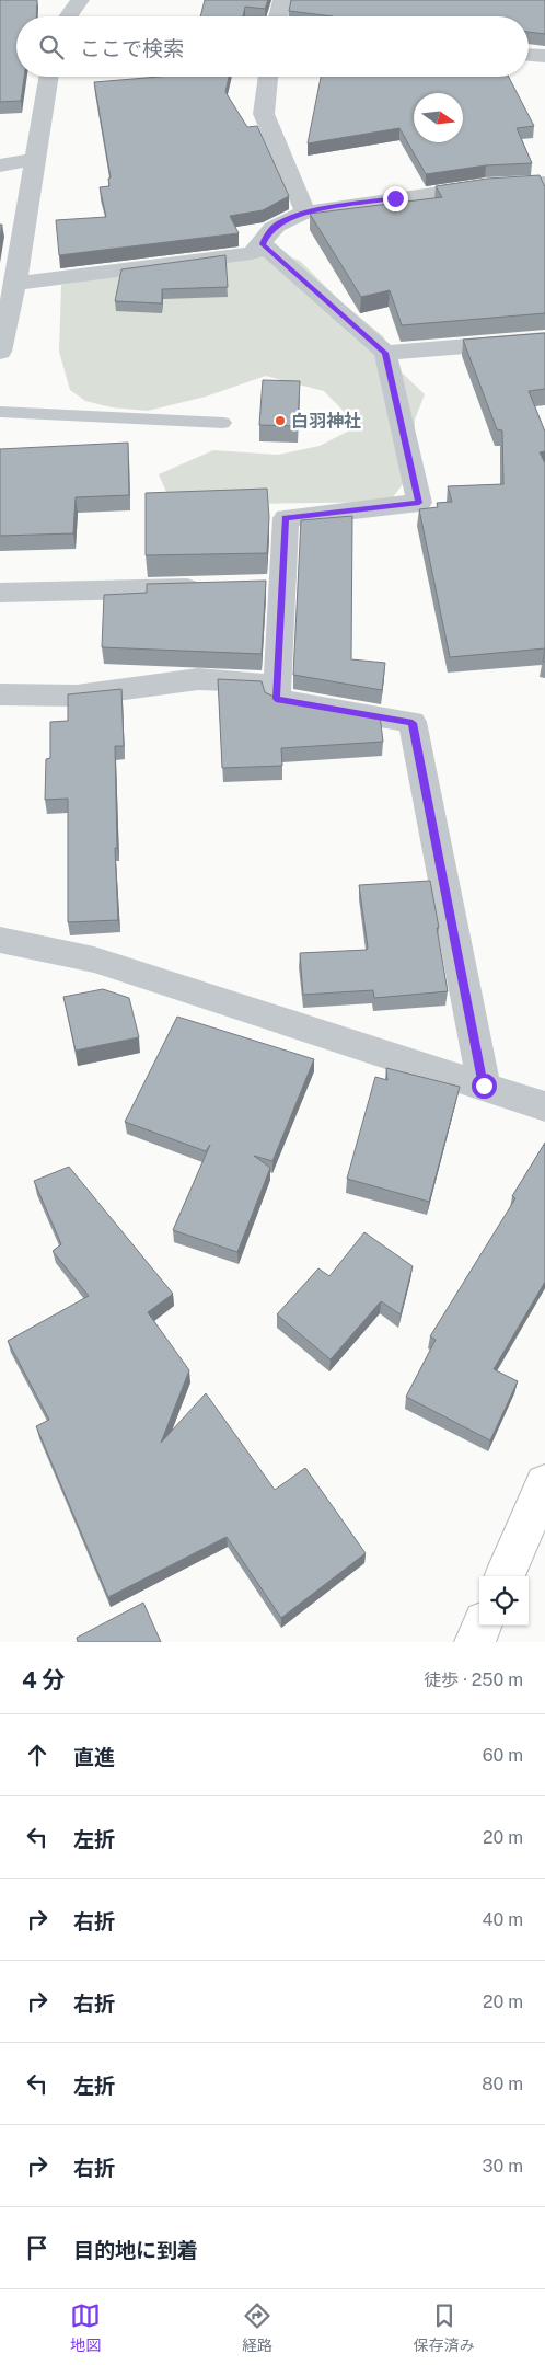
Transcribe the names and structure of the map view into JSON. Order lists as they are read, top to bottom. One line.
{"places":["白羽神社"],"north":"right","page":{"search":"ここで検索","heading":["4 分","徒歩 · 250 m"],"list":[["直進","60 m"],["左折","20 m"],["右折","40 m"],["右折","20 m"],["左折","80 m"],["右折","30 m"],"目的地に到着"],"nav":["地図","経路","保存済み"]}}
